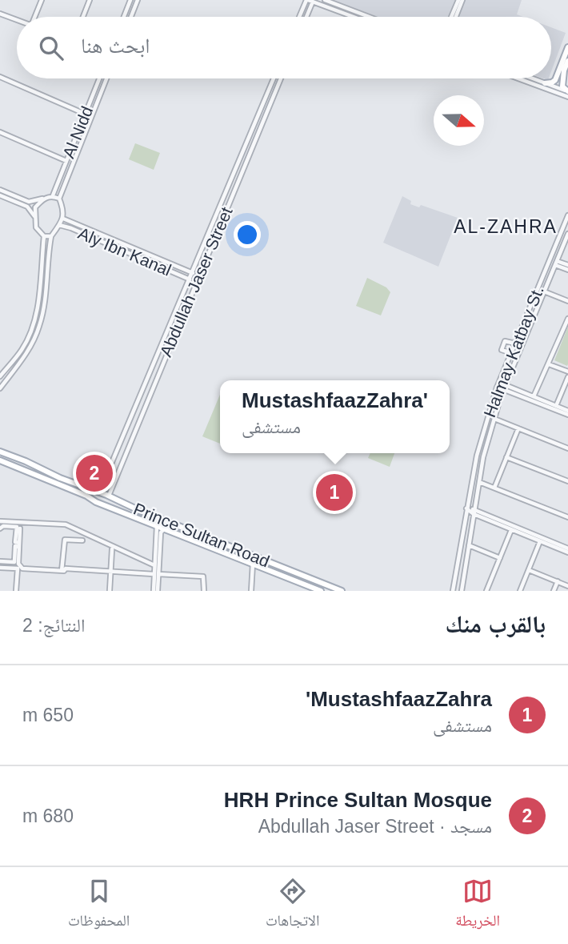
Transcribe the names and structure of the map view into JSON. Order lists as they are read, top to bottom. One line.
{"streets":{"main road":["Prince Sultan Road"],"street":["Al Nidd","Aly Ibn Kanal","Abdullah Jaser Street","Halmay Katbay St."]},"crossings":[["Al Nidd","Aly Ibn Kanal"],["Aly Ibn Kanal","Abdullah Jaser Street"],["Abdullah Jaser Street","Prince Sultan Road"]],"districts":["AL-ZAHRA"],"north":"right","page":{"search":"ابحث هنا","popup":["MustashfaazZahra'","مستشفى"],"pins":["2","1"],"heading":["بالقرب منك","النتائج: 2"],"list":[{"mark":"1","name":"MustashfaazZahra'","note":"مستشفى","value":"650 m"},{"mark":"2","name":"HRH Prince Sultan Mosque","note":"مسجد · Abdullah Jaser Street","value":"680 m"}],"nav":["الخريطة","الاتجاهات","المحفوظات"]}}
